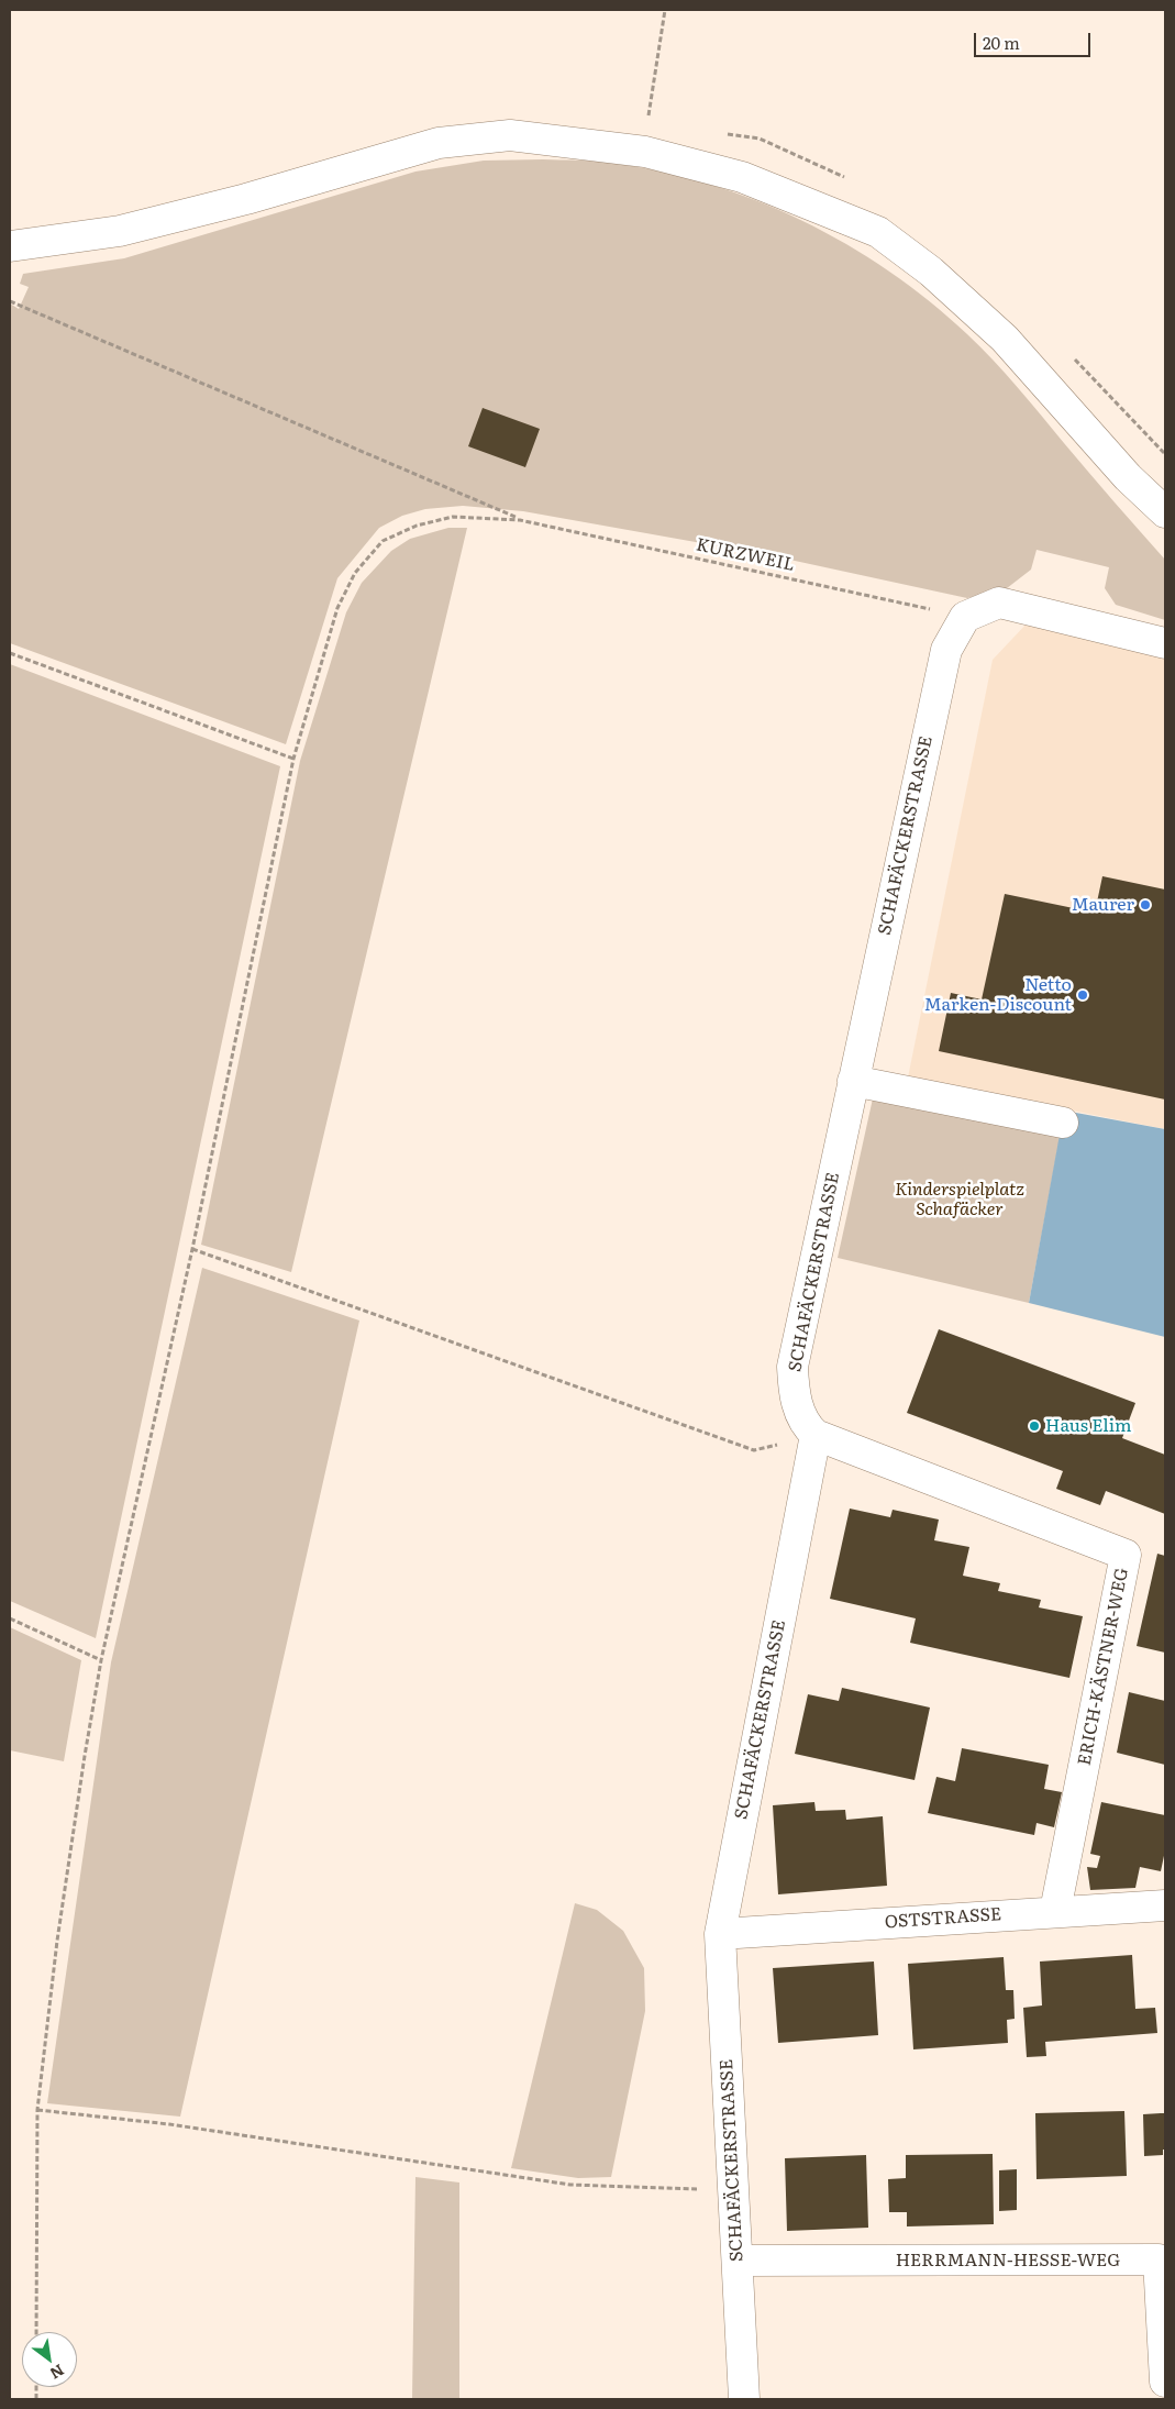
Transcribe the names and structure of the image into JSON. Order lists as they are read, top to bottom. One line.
{"streets":{"street":["SCHAFÄCKERSTRASSE","ERICH-KÄSTNER-WEG","OSTSTRASSE","HERRMANN-HESSE-WEG"],"path":["KURZWEIL"]},"crossings":[["KURZWEIL","SCHAFÄCKERSTRASSE"],["SCHAFÄCKERSTRASSE","ERICH-KÄSTNER-WEG"],["SCHAFÄCKERSTRASSE","OSTSTRASSE"],["SCHAFÄCKERSTRASSE","HERRMANN-HESSE-WEG"],["ERICH-KÄSTNER-WEG","OSTSTRASSE"]],"parks":["Kinderspielplatz Schafäcker"],"places":["Maurer","Netto Marken-Discount","Haus Elim"],"scale_bar":"20 m","north":"bottom right"}
